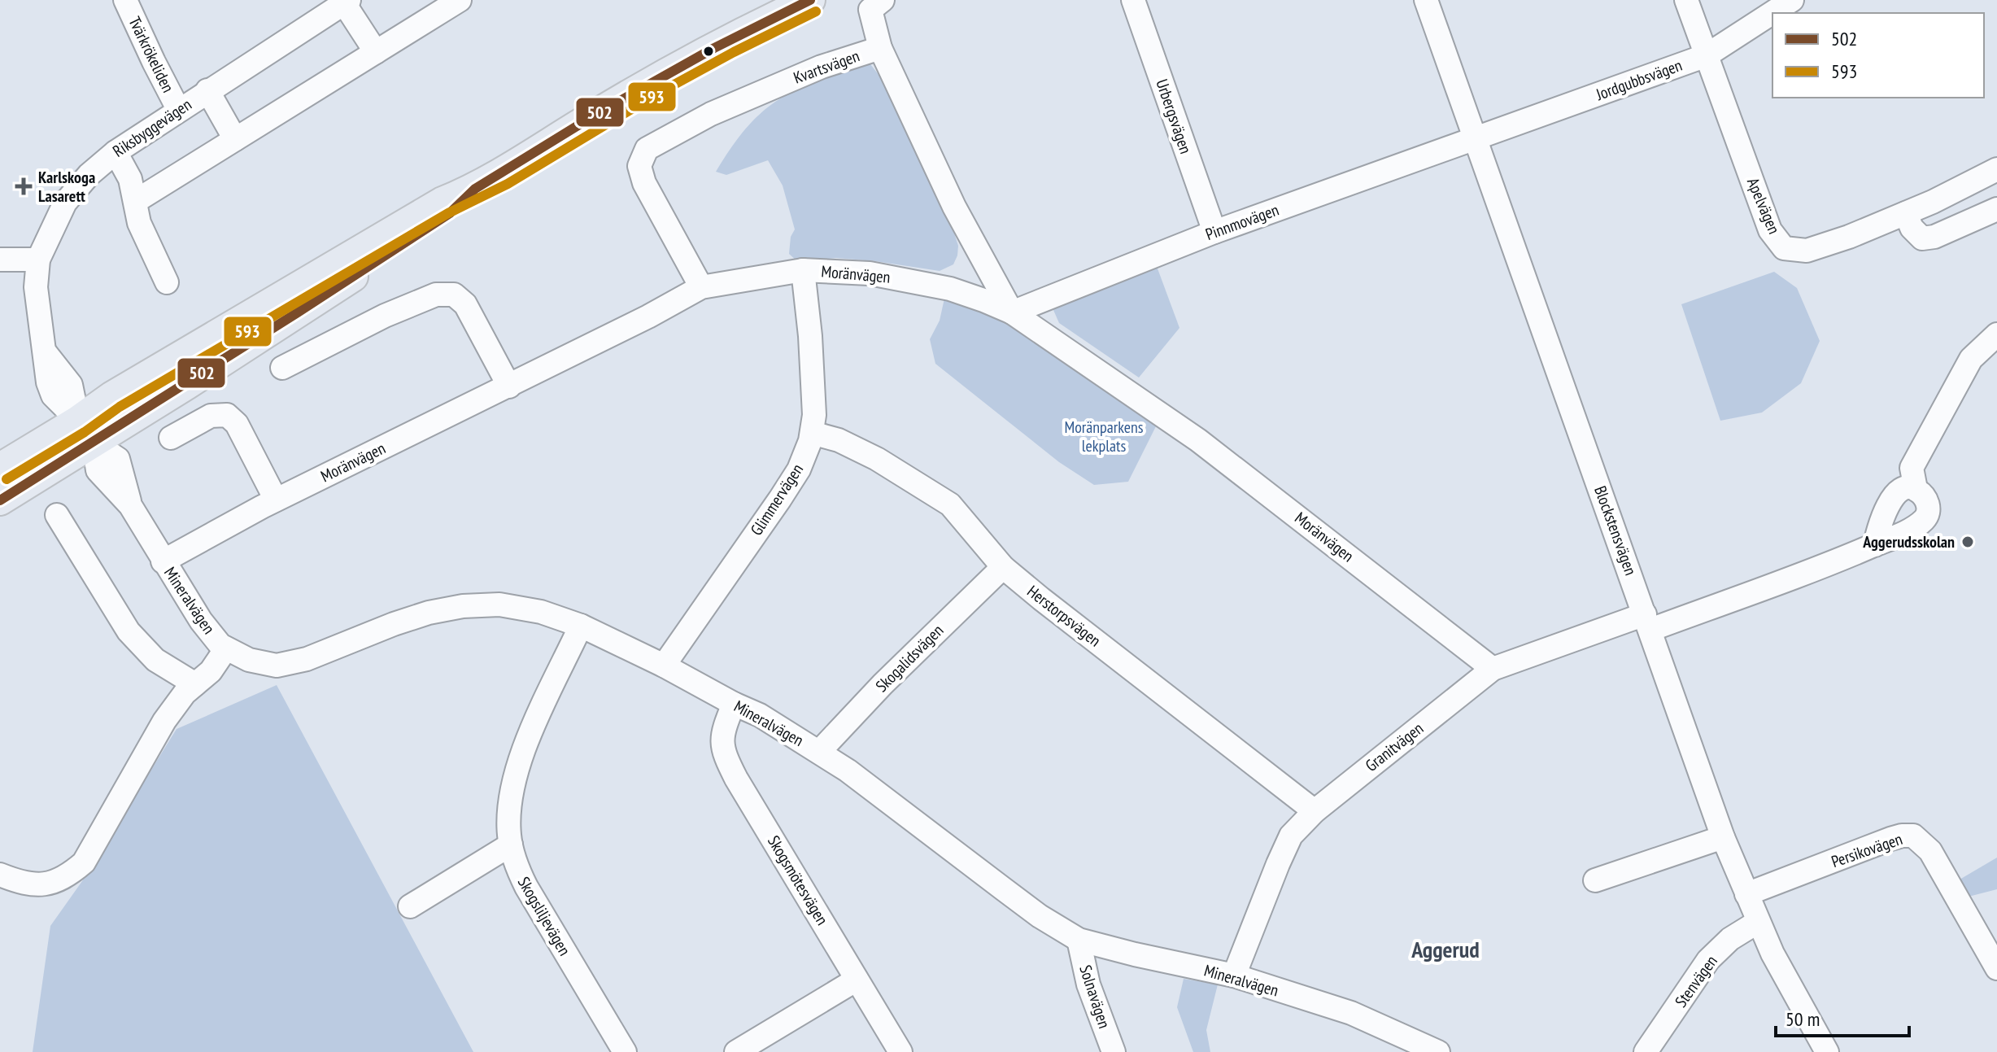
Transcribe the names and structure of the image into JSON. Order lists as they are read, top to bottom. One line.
{"streets":{"street":["Tvärkrökeliden","Kvartsvägen","Jordgubbsvägen","Urbergsvägen","Riksbyggevägen","Apelvägen","Pinnmovägen","Moränvägen","Glimmervägen","Blockstensvägen","Mineralvägen","Herstorpsvägen","Skogalidsvägen","Granitvägen","Persikovägen","Skogsmötesvägen","Skogsliljevägen","Stenvägen","Solnavägen"]},"crossings":[["Tvärkrökeliden","Riksbyggevägen"],["Kvartsvägen","Pinnmovägen"],["Kvartsvägen","Moränvägen"],["Jordgubbsvägen","Apelvägen"],["Jordgubbsvägen","Pinnmovägen"],["Jordgubbsvägen","Blockstensvägen"],["Urbergsvägen","Pinnmovägen"],["Riksbyggevägen","Mineralvägen"],["Pinnmovägen","Moränvägen"],["Pinnmovägen","Blockstensvägen"],["Moränvägen","Glimmervägen"],["Moränvägen","Mineralvägen"],["Moränvägen","Granitvägen"],["Glimmervägen","Mineralvägen"],["Glimmervägen","Herstorpsvägen"],["Blockstensvägen","Granitvägen"],["Blockstensvägen","Persikovägen"],["Blockstensvägen","Stenvägen"],["Mineralvägen","Skogalidsvägen"],["Mineralvägen","Granitvägen"],["Mineralvägen","Skogsmötesvägen"],["Mineralvägen","Skogsliljevägen"],["Mineralvägen","Solnavägen"],["Herstorpsvägen","Skogalidsvägen"],["Herstorpsvägen","Granitvägen"]],"districts":["Aggerud"],"parks":["Moränparkens lekplats"],"places":{"health":["Karlskoga Lasarett"],"other":["Aggerudsskolan"]},"lines":["transit line 502","transit line 593"],"legend":["502","593"],"scale_bar":"50 m"}
